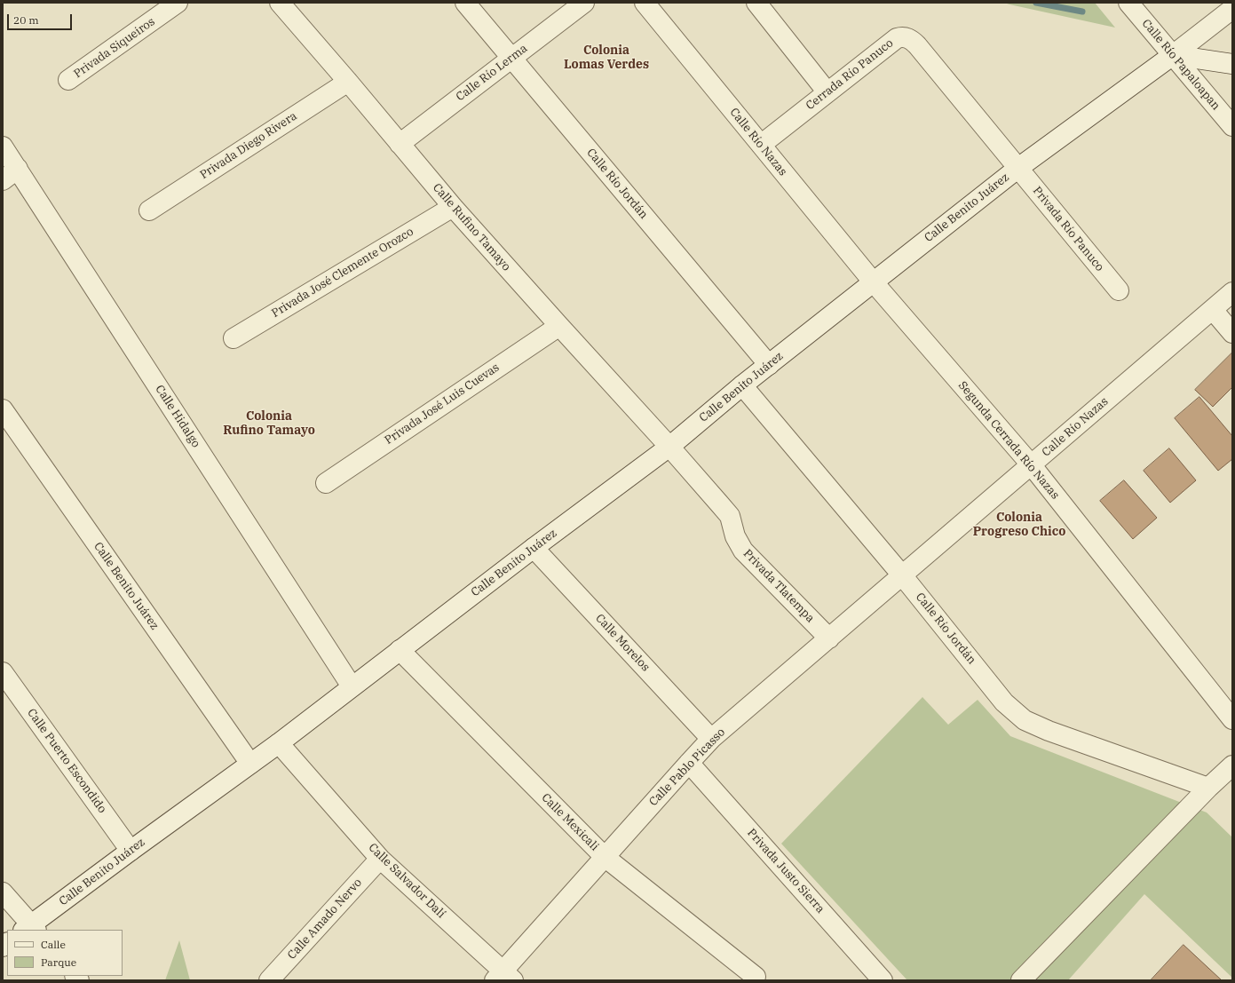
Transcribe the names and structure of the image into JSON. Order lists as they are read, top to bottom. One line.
{"streets":{"street":["Privada Siqueiros","Calle Río Papaloapan","Calle Río Lerma","Cerrada Río Panuco","Calle Río Nazas","Privada Diego Rivera","Calle Río Jordán","Calle Benito Juárez","Calle Rufino Tamayo","Privada Río Panuco","Privada José Clemente Orozco","Privada José Luis Cuevas","Calle Hidalgo","Segunda Cerrada Río Nazas","Privada Tlatempa","Calle Morelos","Calle Puerto Escondido","Calle Pablo Picasso","Calle Mexicali","Privada Justo Sierra","Calle Salvador Dalí","Calle Amado Nervo"]},"crossings":[["Calle Río Papaloapan","Calle Benito Juárez"],["Calle Río Lerma","Calle Río Jordán"],["Calle Río Lerma","Calle Rufino Tamayo"],["Cerrada Río Panuco","Calle Río Nazas"],["Cerrada Río Panuco","Calle Benito Juárez"],["Cerrada Río Panuco","Privada Río Panuco"],["Calle Río Nazas","Calle Río Jordán"],["Calle Río Nazas","Calle Benito Juárez"],["Calle Río Nazas","Segunda Cerrada Río Nazas"],["Calle Río Nazas","Calle Pablo Picasso"],["Privada Diego Rivera","Calle Rufino Tamayo"],["Calle Río Jordán","Calle Benito Juárez"],["Calle Río Jordán","Calle Pablo Picasso"],["Calle Benito Juárez","Calle Rufino Tamayo"],["Calle Benito Juárez","Privada Río Panuco"],["Calle Benito Juárez","Calle Hidalgo"],["Calle Benito Juárez","Segunda Cerrada Río Nazas"],["Calle Benito Juárez","Privada Tlatempa"],["Calle Benito Juárez","Calle Morelos"],["Calle Benito Juárez","Calle Puerto Escondido"],["Calle Benito Juárez","Calle Mexicali"],["Calle Benito Juárez","Calle Salvador Dalí"],["Calle Rufino Tamayo","Privada José Clemente Orozco"],["Calle Rufino Tamayo","Privada José Luis Cuevas"],["Calle Rufino Tamayo","Privada Tlatempa"],["Privada Tlatempa","Calle Pablo Picasso"],["Calle Morelos","Calle Pablo Picasso"],["Calle Pablo Picasso","Calle Mexicali"],["Calle Pablo Picasso","Privada Justo Sierra"],["Calle Pablo Picasso","Calle Salvador Dalí"],["Calle Salvador Dalí","Calle Amado Nervo"]],"districts":["Colonia Lomas Verdes","Colonia Rufino Tamayo","Colonia Progreso Chico"],"legend":["Calle","Parque"],"scale_bar":"20 m"}
